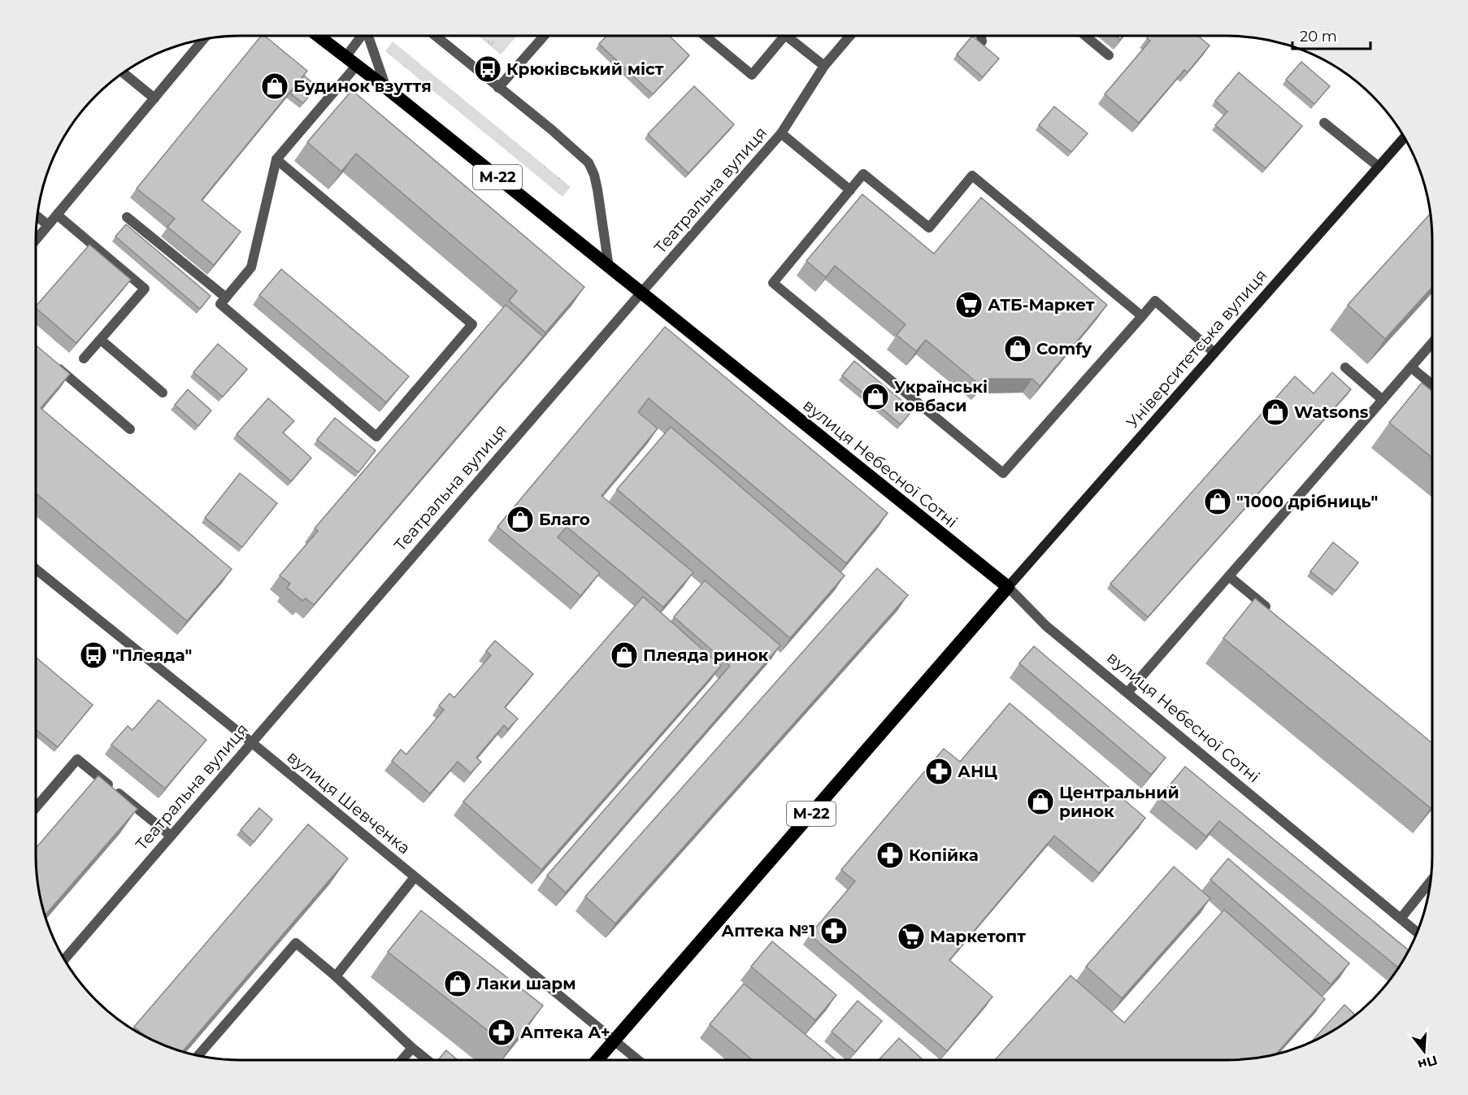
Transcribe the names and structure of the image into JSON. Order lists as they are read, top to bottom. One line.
{"streets":{"highway":["М-22","вулиця Небесної Сотні"],"main road":["Університетська вулиця"],"street":["Театральна вулиця","вулиця Шевченка"]},"crossings":[["М-22","Університетська вулиця"],["М-22","вулиця Небесної Сотні"],["М-22","вулиця Шевченка"],["Театральна вулиця","вулиця Небесної Сотні"],["Театральна вулиця","вулиця Шевченка"],["Університетська вулиця","вулиця Небесної Сотні"]],"places":{"bus stop":["Крюківський міст","\"Плеяда\""],"shop":["Будинок взуття","Comfy","Українські ковбаси","Watsons","\"1000 дрібниць\"","Благо","Плеяда ринок","Центральний ринок","Лаки шарм"],"supermarket":["АТБ-Маркет","Маркетопт"],"pharmacy":["АНЦ","Копійка","Аптека №1","Аптека А+"]},"scale_bar":"20 m","north":"bottom"}
